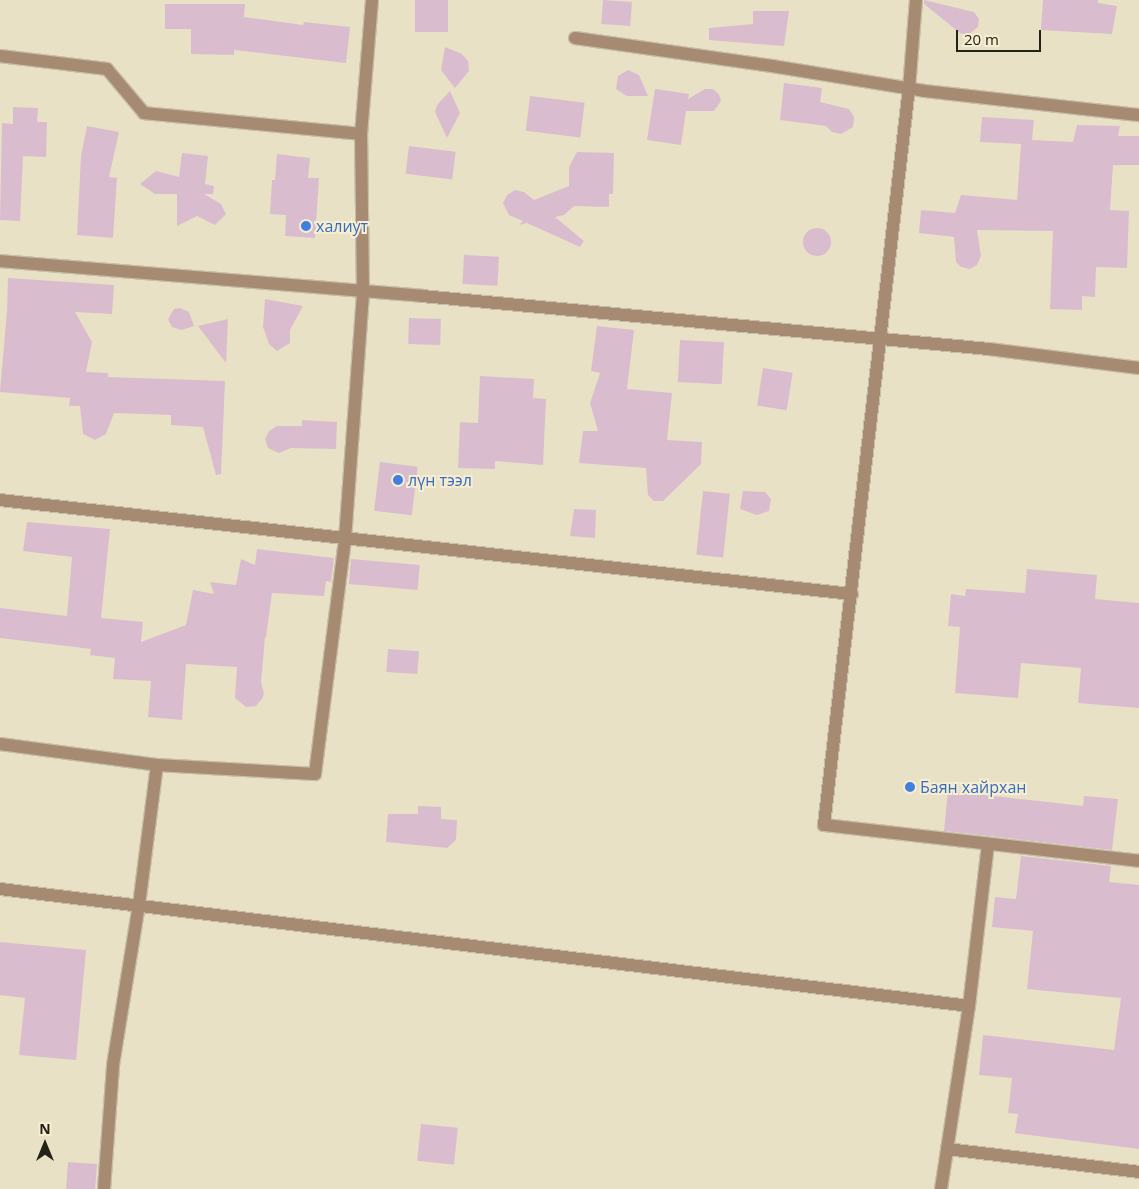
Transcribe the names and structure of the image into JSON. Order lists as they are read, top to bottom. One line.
{"places":["халиут","лүн тээл","Баян хайрхан"],"scale_bar":"20 m","north":"top"}
